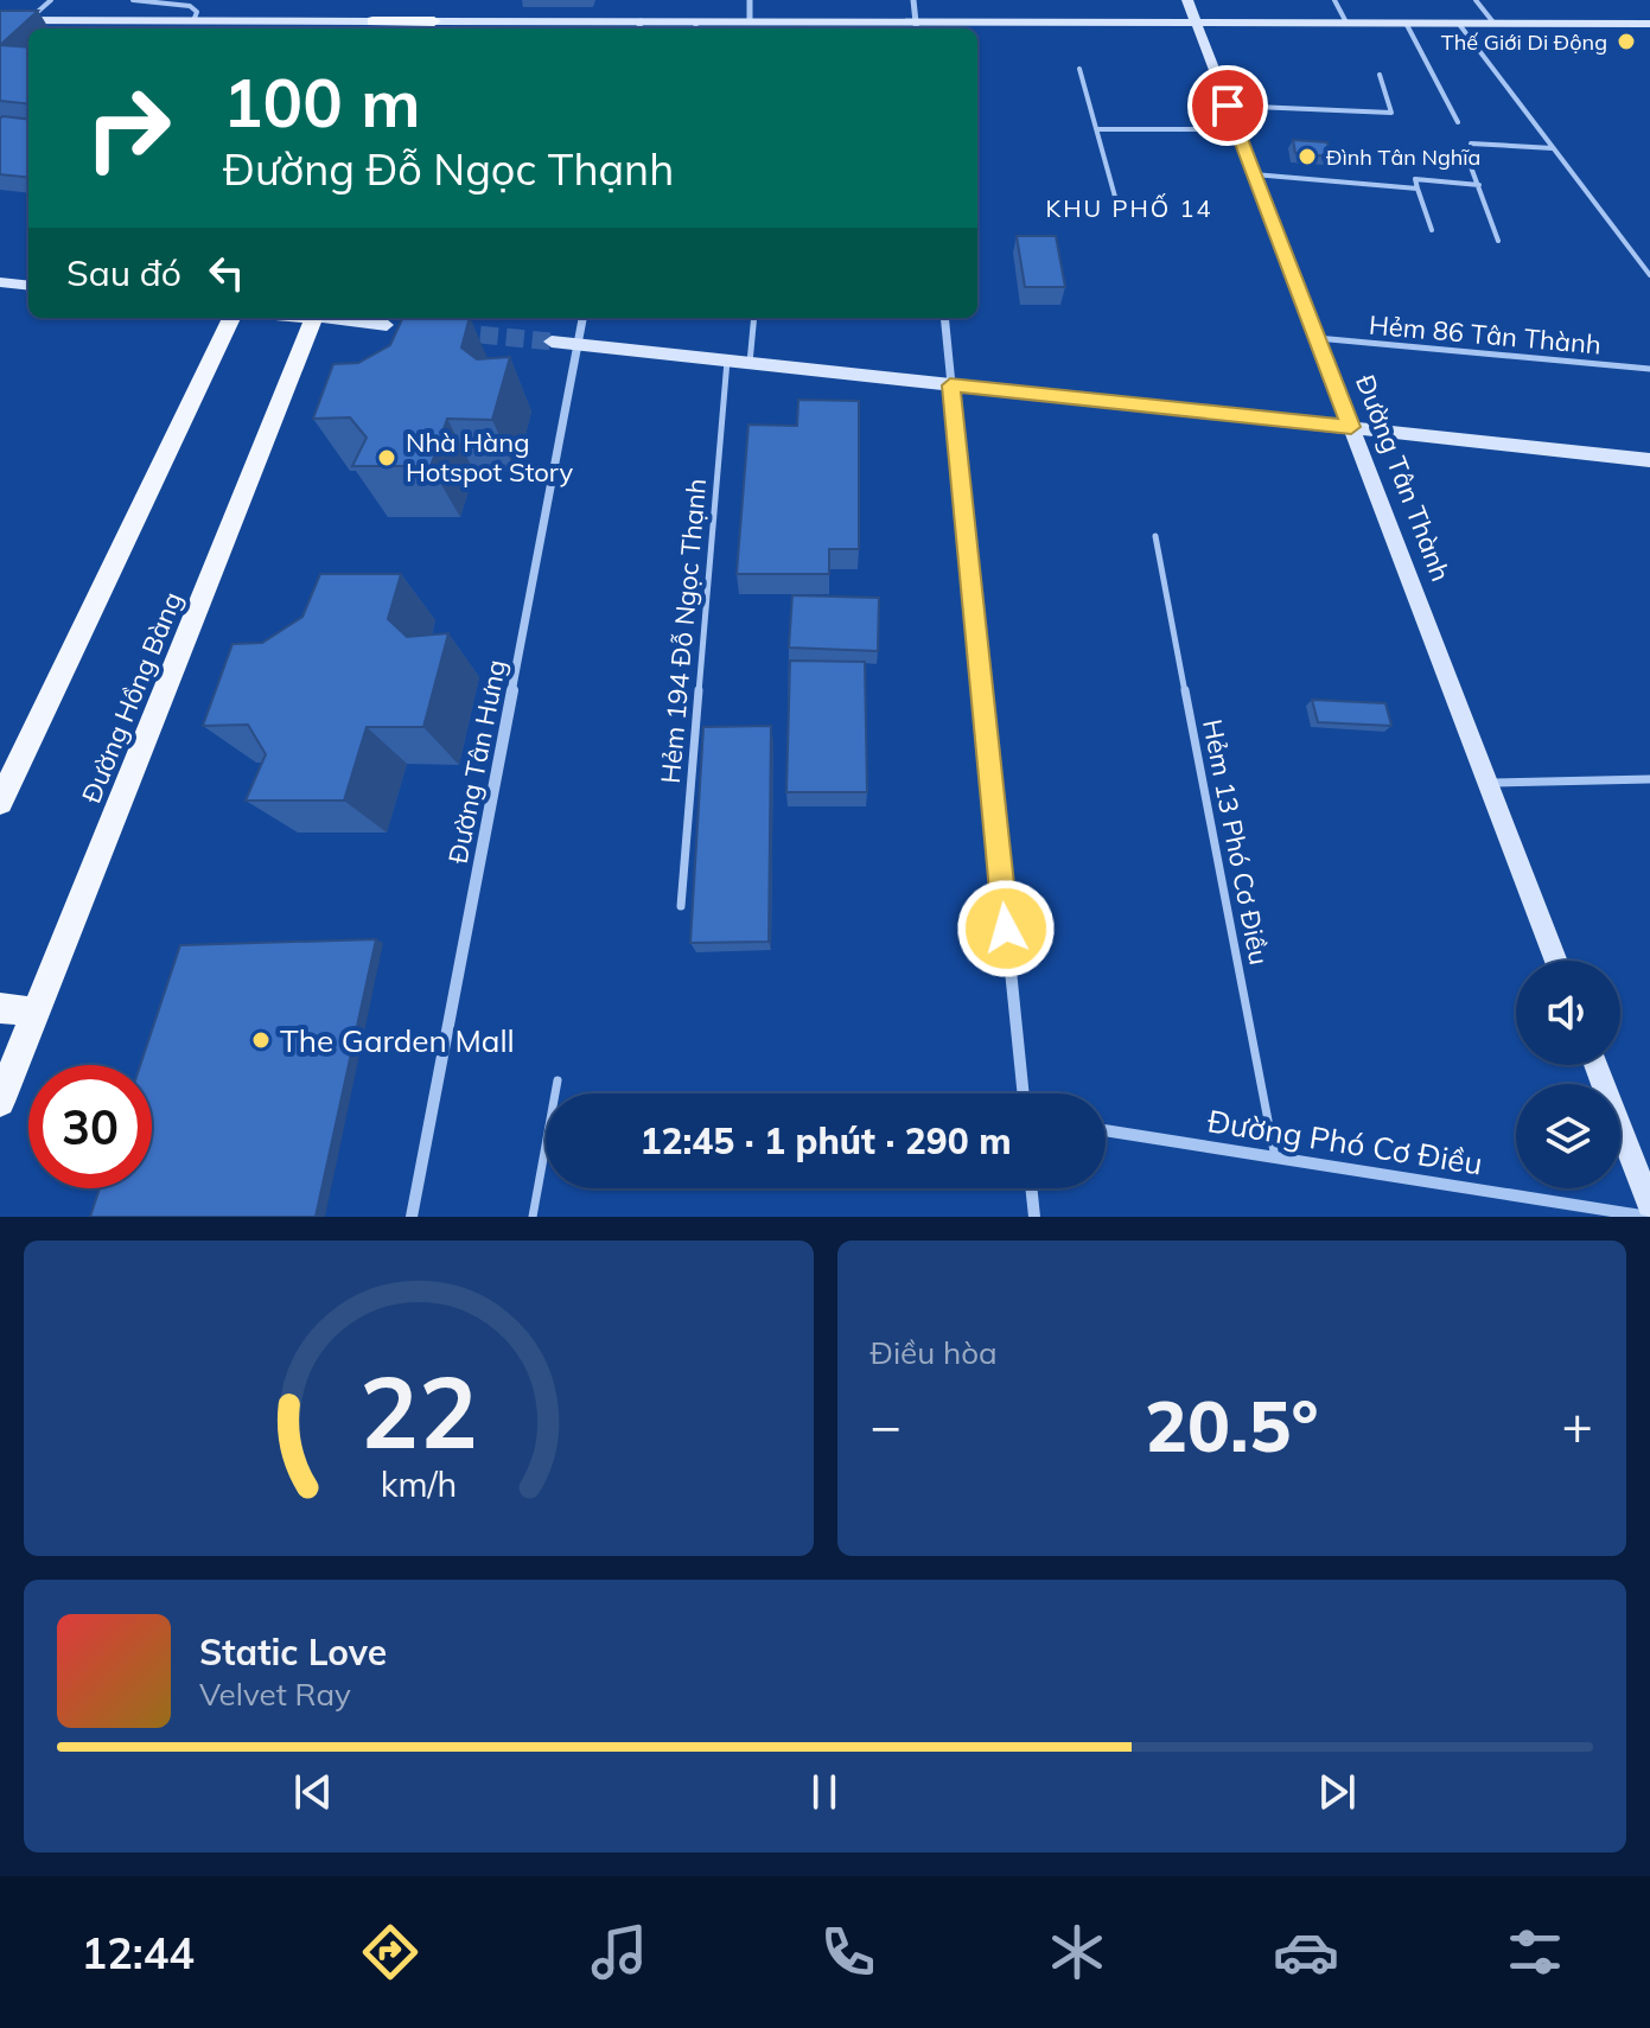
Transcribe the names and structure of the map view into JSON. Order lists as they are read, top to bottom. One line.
{"streets":{"main road":["Đường Hồng Bàng"],"street":["Đường Tân Thành","Đường Tân Hưng","Đường Phó Cơ Điều"],"lane":["Hẻm 86 Tân Thành","Hẻm 194 Đỗ Ngọc Thạnh","Hẻm 13 Phó Cơ Điều"]},"crossings":[["Hẻm 86 Tân Thành","Đường Tân Thành"],["Hẻm 13 Phó Cơ Điều","Đường Phó Cơ Điều"]],"districts":["KHU PHỐ 14"],"places":["Thế Giới Di Động","Đình Tân Nghĩa","Nhà Hàng Hotspot Story","The Garden Mall"],"page":{"turn":["100 m","Đường Đỗ Ngọc Thạnh"],"then":"Sau đó","limit":"30","trip":"12:45 · 1 phút · 290 m","tile":"Điều hòa","heat":["−","20.5°","+"],"song":["Static Love","Velvet Ray"],"tabs":"12:44","gauge":["22","km/h"]}}
